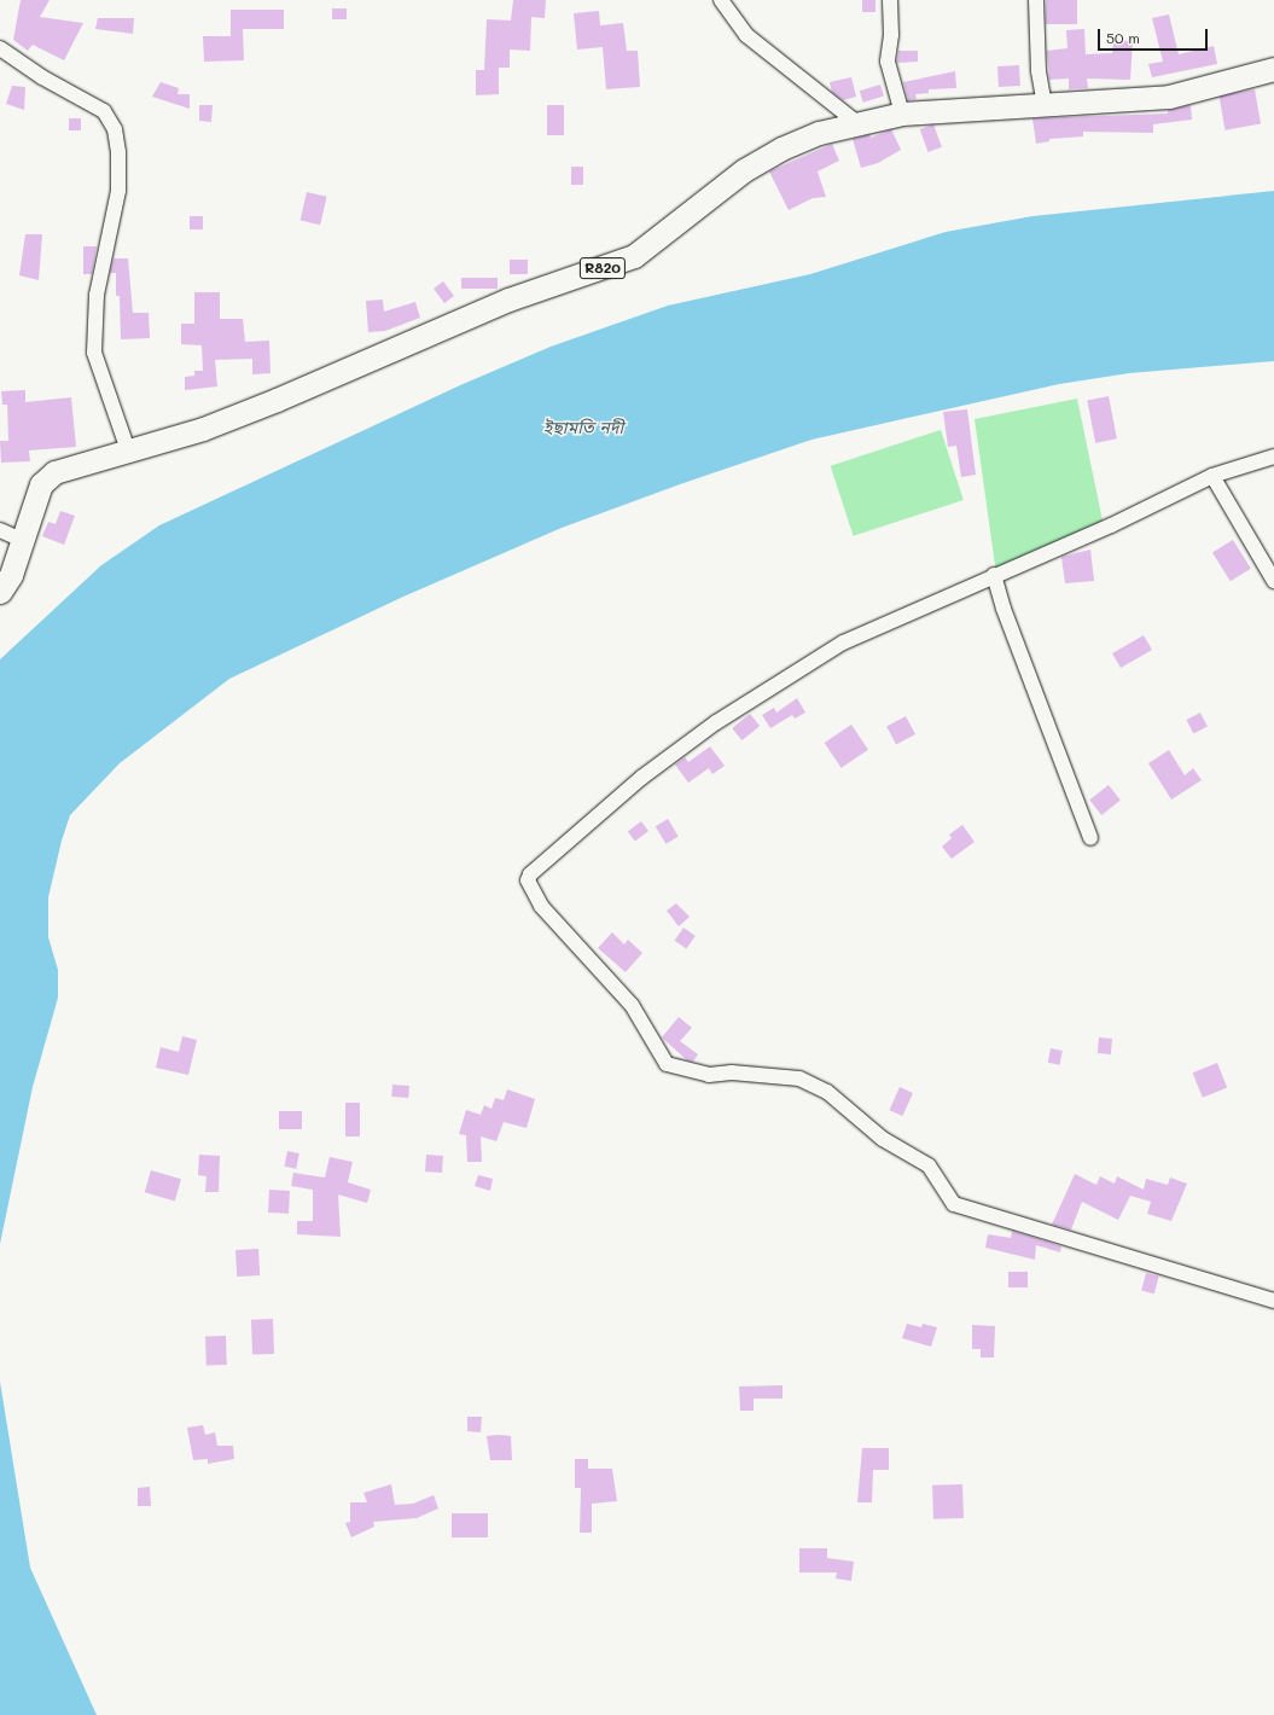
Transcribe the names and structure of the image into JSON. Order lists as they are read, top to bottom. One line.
{"streets":{"main road":["R820"]},"water":["ইছামতি নদী"],"scale_bar":"50 m"}
